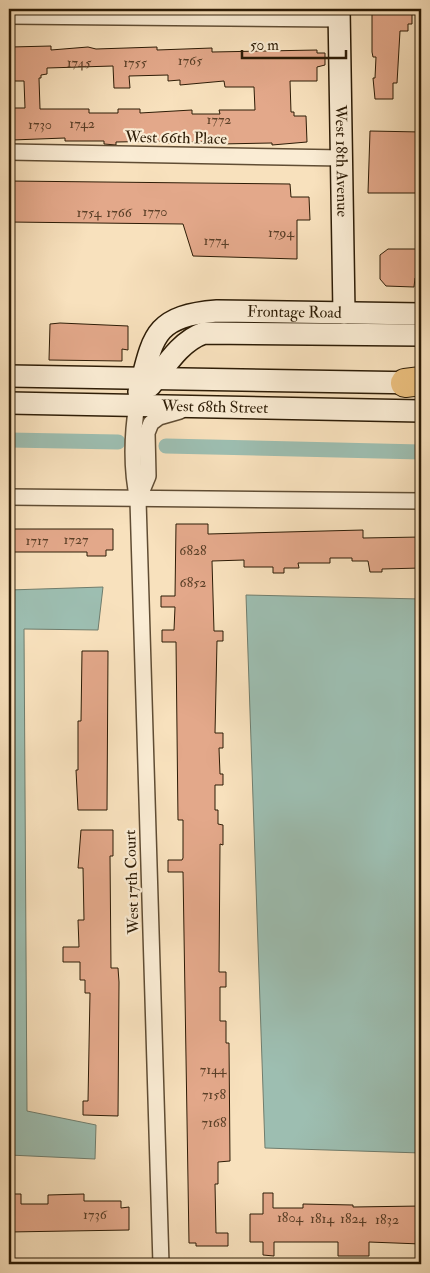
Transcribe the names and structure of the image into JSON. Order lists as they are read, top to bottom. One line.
{"streets":{"street":["West 66th Place","West 18th Avenue","Frontage Road","West 68th Street","West 17th Court"]},"crossings":[["West 66th Place","West 18th Avenue"],["West 18th Avenue","Frontage Road"],["Frontage Road","West 68th Street"],["West 68th Street","West 17th Court"]],"house_numbers":["1765","1745","1755","1772","1742","1730","1770","1754","1766","1794","1774","1727","1717","6828","6852","7144","7158","7168","1736","1804","1814","1824","1832"],"scale_bar":"50 m"}
